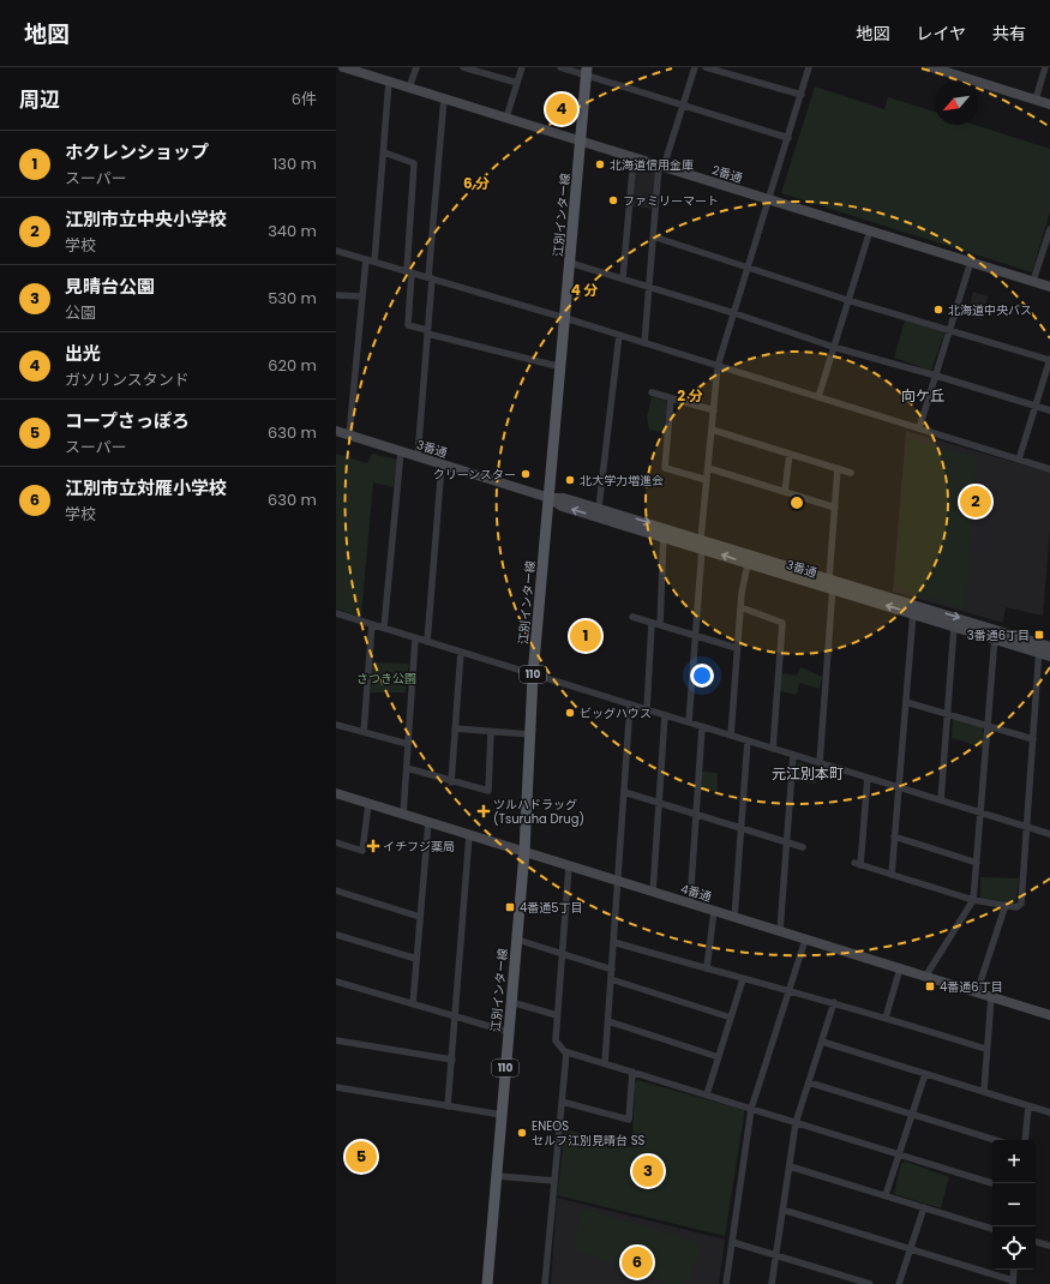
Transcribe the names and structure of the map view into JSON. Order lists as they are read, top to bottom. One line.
{"streets":{"main road":["江別インター線","110"],"street":["2番通","3番通","4番通"]},"crossings":[["2番通","江別インター線"],["江別インター線","3番通"],["江別インター線","4番通"]],"districts":["向ケ丘","元江別本町"],"parks":["さつき公園"],"places":{"other":["北海道信用金庫","ファミリーマート","北海道中央バス","クリーンスター","北大学力増進会","ビッグハウス","ENEOS セルフ江別見晴台 SS"],"transit":["3番通6丁目","4番通5丁目","4番通6丁目"],"health":["ツルハドラッグ (Tsuruha Drug)","イチフジ薬局"]},"north":"bottom left","page":{"header":"地図","nav":["地図","レイヤ","共有"],"heading":["周辺","6件"],"pins":["4","2","1","5","3","6"],"list":[{"mark":"1","name":"ホクレンショップ","note":"スーパー","value":"130 m"},{"mark":"2","name":"江別市立中央小学校","note":"学校","value":"340 m"},{"mark":"3","name":"見晴台公園","note":"公園","value":"530 m"},{"mark":"4","name":"出光","note":"ガソリンスタンド","value":"620 m"},{"mark":"5","name":"コープさっぽろ","note":"スーパー","value":"630 m"},{"mark":"6","name":"江別市立対雁小学校","note":"学校","value":"630 m"}],"map_buttons":["+","−"]},"rings":["6 分","4 分","2 分"]}
